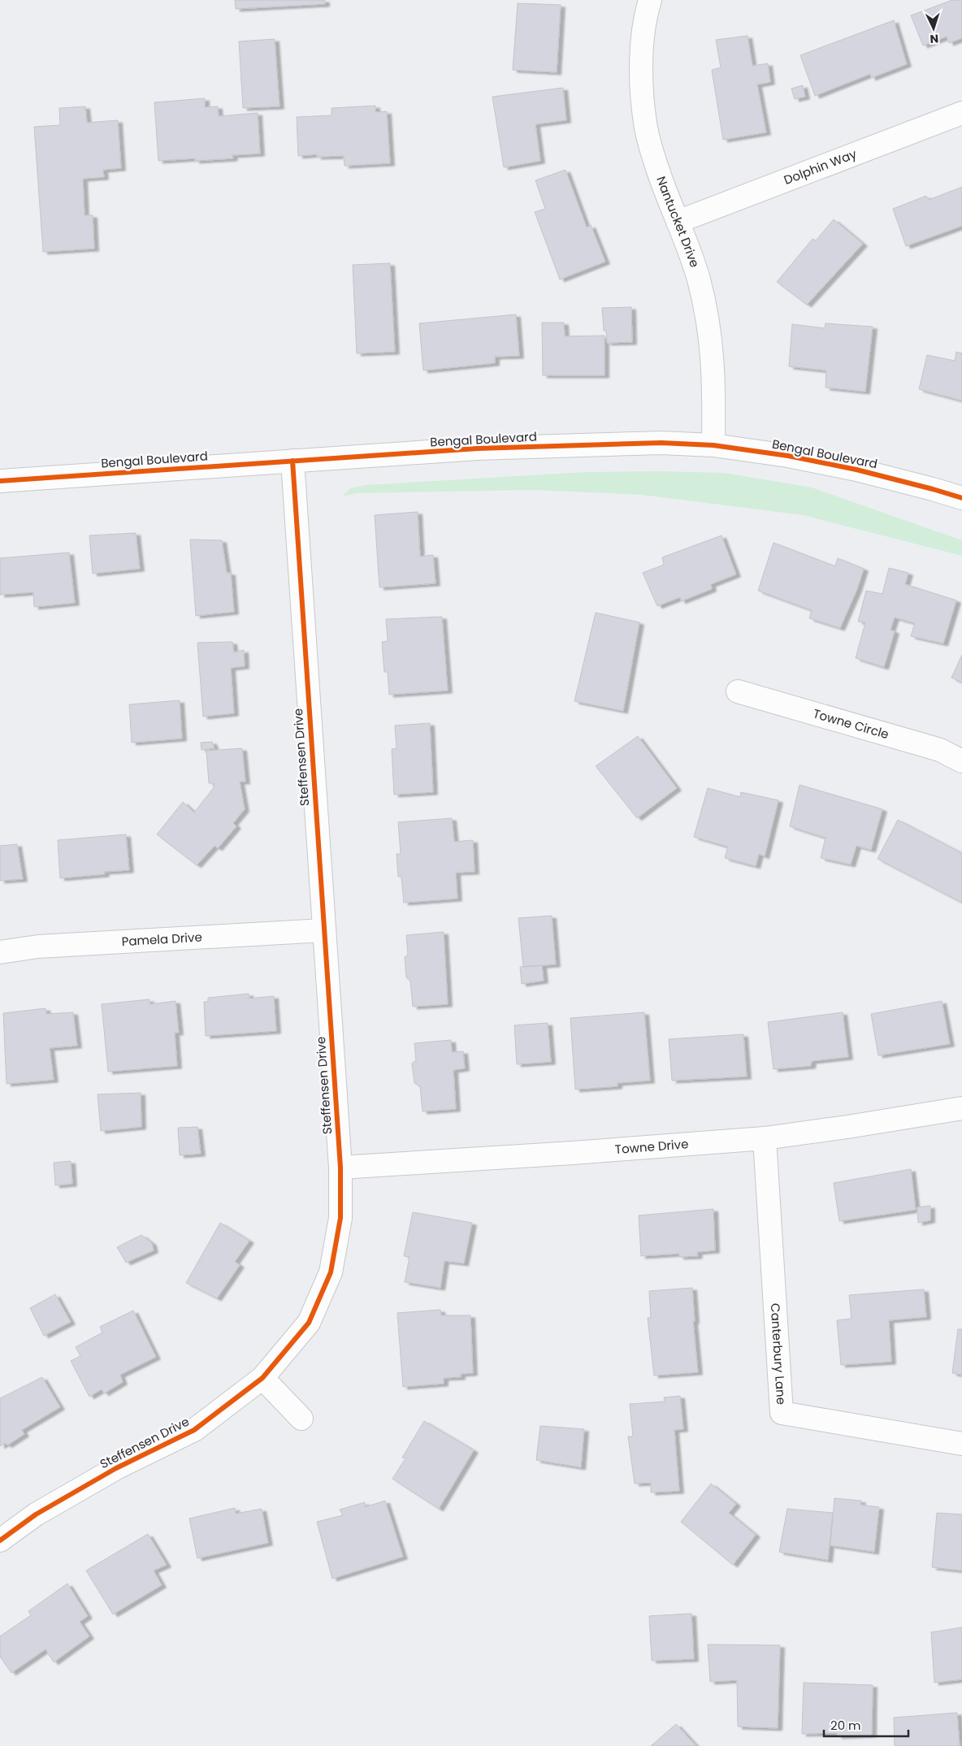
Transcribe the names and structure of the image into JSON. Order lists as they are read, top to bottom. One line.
{"streets":{"street":["Dolphin Way","Nantucket Drive","Bengal Boulevard","Towne Circle","Steffensen Drive","Pamela Drive","Towne Drive","Canterbury Lane"]},"crossings":[["Dolphin Way","Nantucket Drive"],["Nantucket Drive","Bengal Boulevard"],["Bengal Boulevard","Steffensen Drive"],["Steffensen Drive","Pamela Drive"],["Steffensen Drive","Towne Drive"],["Towne Drive","Canterbury Lane"]],"scale_bar":"20 m","north":"bottom"}
